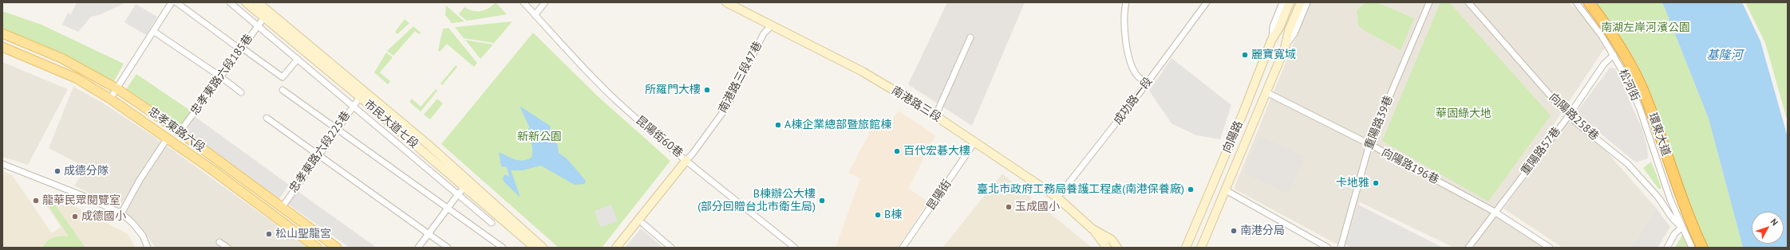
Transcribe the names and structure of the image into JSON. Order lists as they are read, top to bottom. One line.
{"streets":{"highway":["環東大道"],"main road":["南港路三段","市民大道七段","忠孝東路六段","向陽路"],"street":["忠孝東路六段185巷","南港路三段47巷","松河街","成功路一段","向陽路258巷","重陽路39巷","昆陽街60巷","重陽路57巷","忠孝東路六段225巷","向陽路196巷","昆陽街"]},"crossings":[["忠孝東路六段185巷","市民大道七段"],["忠孝東路六段185巷","忠孝東路六段"],["南港路三段47巷","南港路三段"],["南港路三段47巷","昆陽街60巷"],["松河街","向陽路258巷"],["松河街","重陽路57巷"],["成功路一段","南港路三段"],["南港路三段","昆陽街"],["向陽路258巷","重陽路57巷"],["重陽路39巷","向陽路196巷"],["市民大道七段","忠孝東路六段225巷"],["忠孝東路六段","忠孝東路六段225巷"],["向陽路","向陽路196巷"],["重陽路57巷","向陽路196巷"]],"water":["基隆河"],"parks":["南湖左岸河濱公園","華固綠大地","新新公園"],"places":["麗寶寬域","所羅門大樓","A棟企業總部暨旅館棟","百代宏碁大樓","成德分隊","卡地雅","臺北市政府工務局養護工程處(南港保養廠)","龍華民眾閱覽室","B棟辦公大樓 (部分回贈台北市衛生局)","玉成國小","B棟","成德國小","南港分局","松山聖龍宮"],"north":"top right"}
